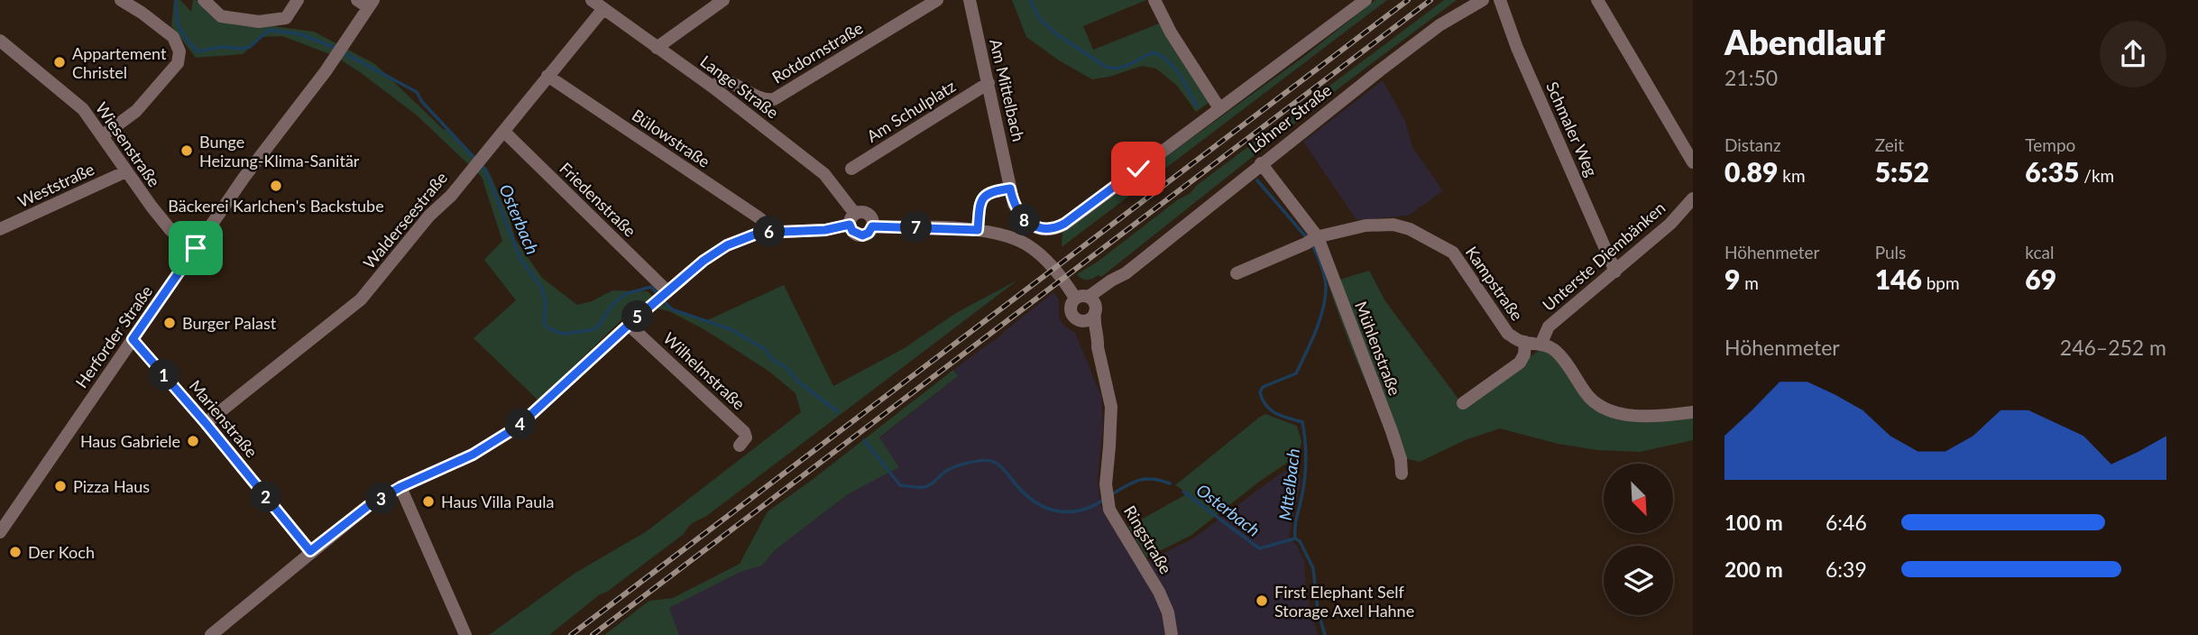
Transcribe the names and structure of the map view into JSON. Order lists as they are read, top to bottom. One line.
{"streets":{"street":["Rotdornstraße","Lange Straße","Am Mittelbach","Am Schulplatz","Löhner Straße","Schmaler Weg","Bülowstraße","Wiesenstraße","Weststraße","Friedenstraße","Walderseestraße","Unterste Diembänken","Kampstraße","Herforder Straße","Mühlenstraße","Wilhelmstraße","Marienstraße","Ringstraße"]},"crossings":[["Rotdornstraße","Lange Straße"],["Lange Straße","Walderseestraße"],["Am Mittelbach","Am Schulplatz"],["Löhner Straße","Mühlenstraße"],["Löhner Straße","Ringstraße"],["Schmaler Weg","Unterste Diembänken"],["Bülowstraße","Walderseestraße"],["Wiesenstraße","Weststraße"],["Wiesenstraße","Herforder Straße"],["Friedenstraße","Walderseestraße"],["Walderseestraße","Marienstraße"],["Unterste Diembänken","Kampstraße"],["Kampstraße","Mühlenstraße"],["Herforder Straße","Marienstraße"]],"water":["Osterbach","Mttelbach"],"places":["Appartement Christel","Bunge Heizung-Klima-Sanitär","Bäckerei Karlchen's Backstube","Burger Palast","Haus Gabriele","Pizza Haus","Haus Villa Paula","Der Koch","First Elephant Self Storage Axel Hahne"],"north":"bottom right","page":{"heading":["Abendlauf","21:50"],"stats":[["Distanz","0.89 km"],["Zeit","5:52"],["Tempo","6:35 /km"],["Höhenmeter","9 m"],["Puls","146 bpm"],["kcal","69"]],"pins":["8","7","6","5","1","4","2","3"],"chart":["Höhenmeter","246–252 m"],"list":[{"name":"100 m","note":"6:46"},{"name":"200 m","note":"6:39"}]}}
